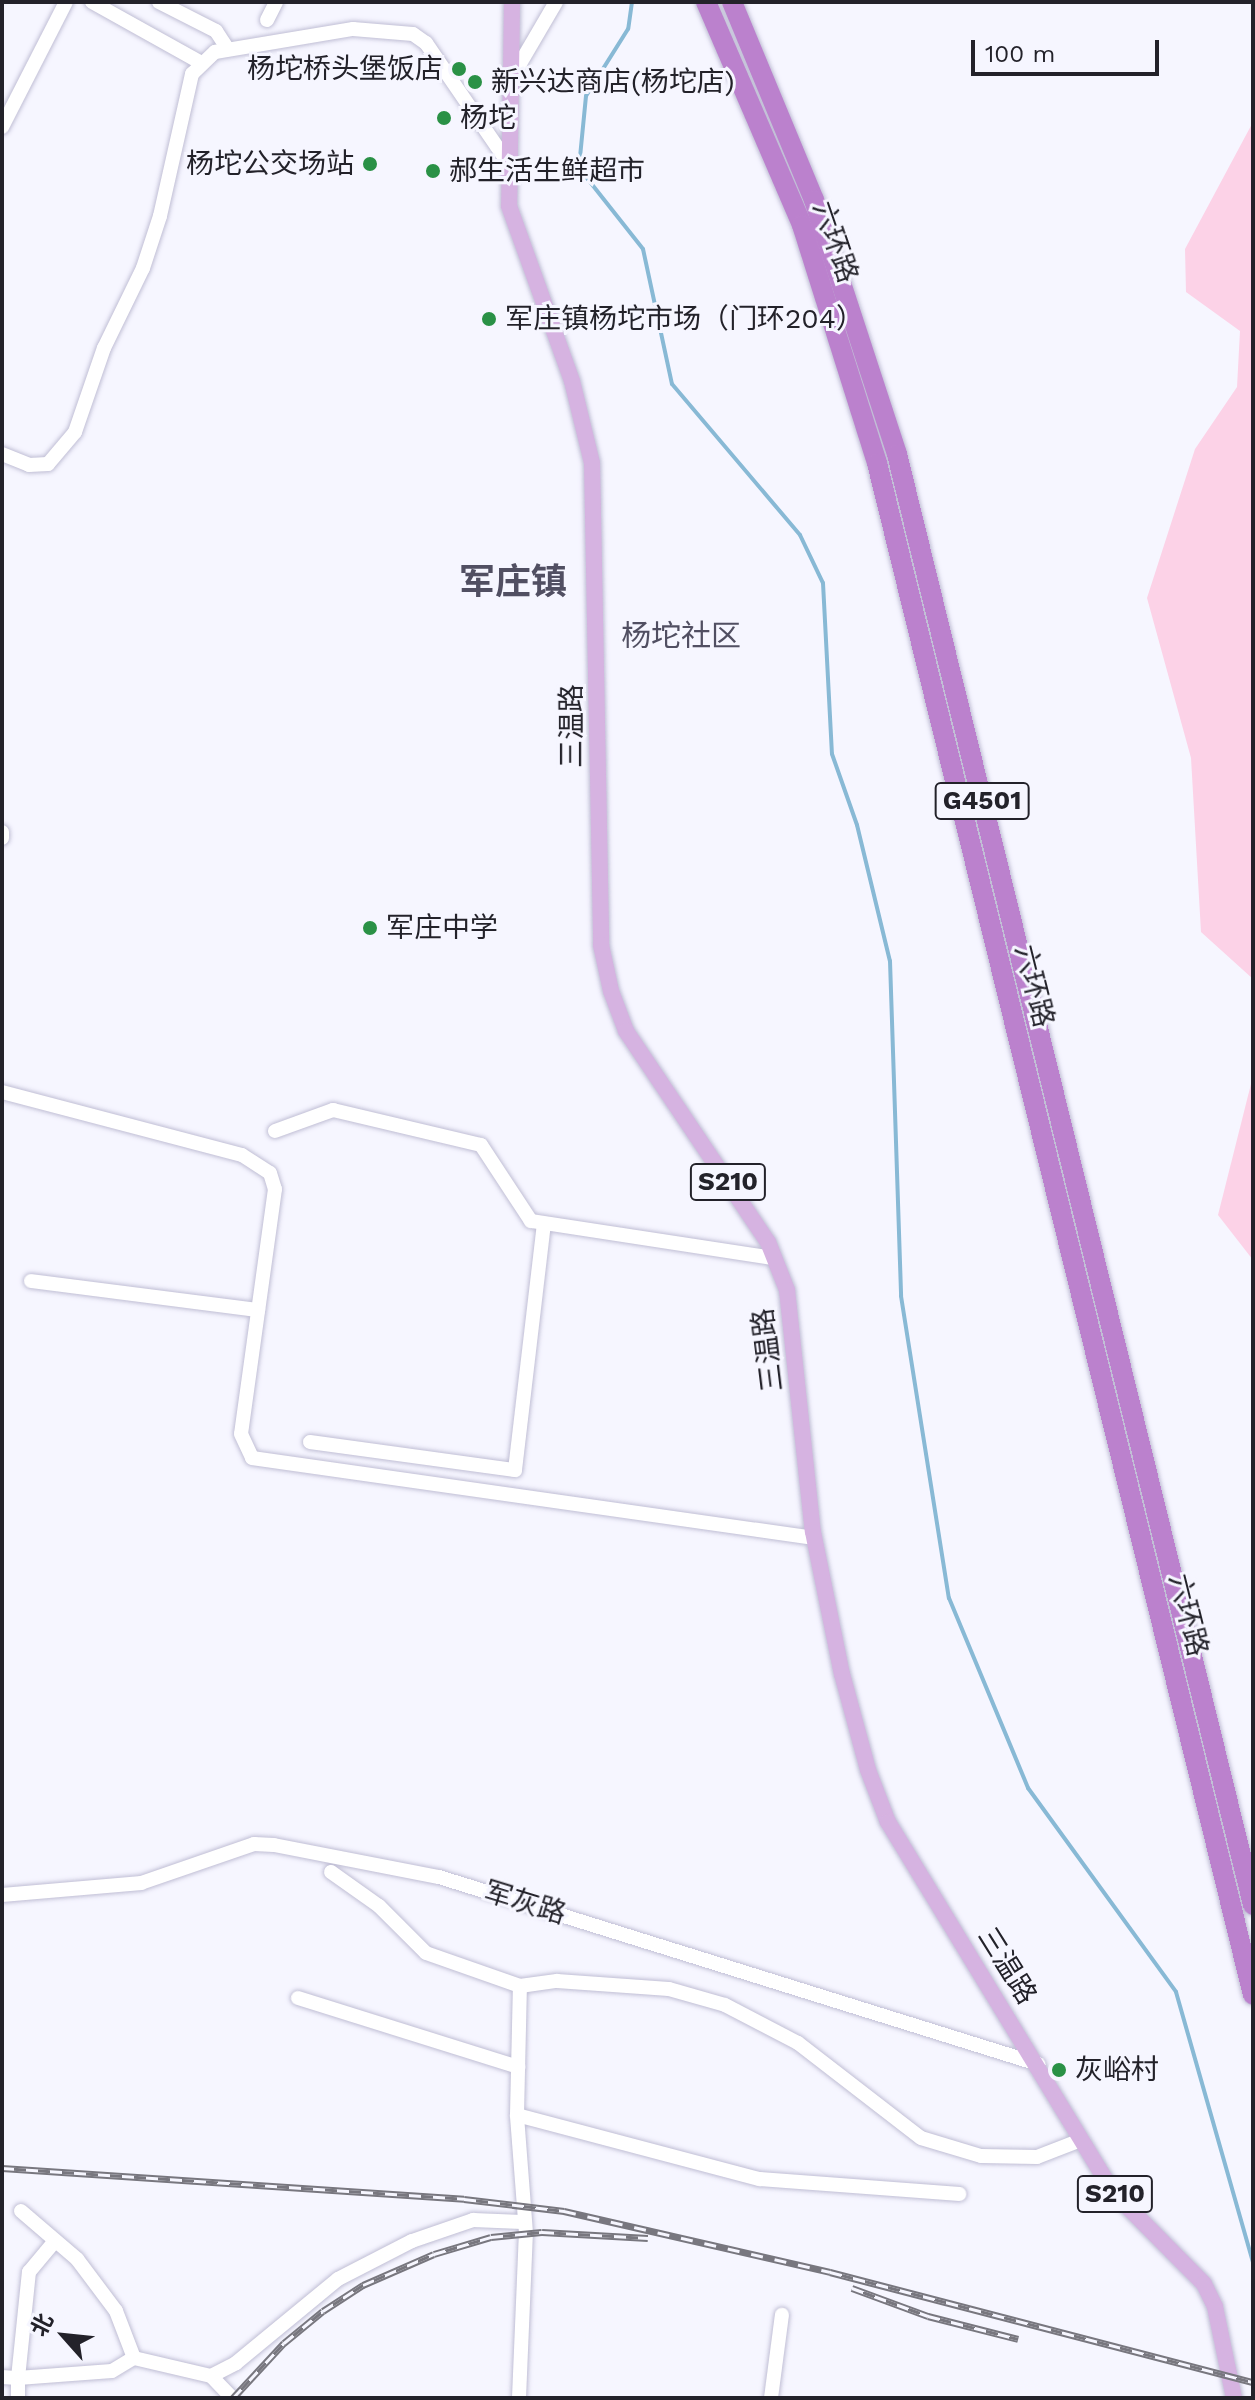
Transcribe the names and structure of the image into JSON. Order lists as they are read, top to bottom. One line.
{"streets":{"highway":["六环路","G4501"],"main road":["三温路","S210"],"street":["军灰路"]},"crossings":[["三温路","S210"],["三温路","军灰路"]],"districts":["军庄镇","杨坨社区"],"places":["杨坨桥头堡饭店","新兴达商店(杨坨店)","杨坨","杨坨公交场站","郝生活生鲜超市","军庄镇杨坨市场（门环204）","军庄中学","灰峪村"],"scale_bar":"100 m","north":"top left"}
